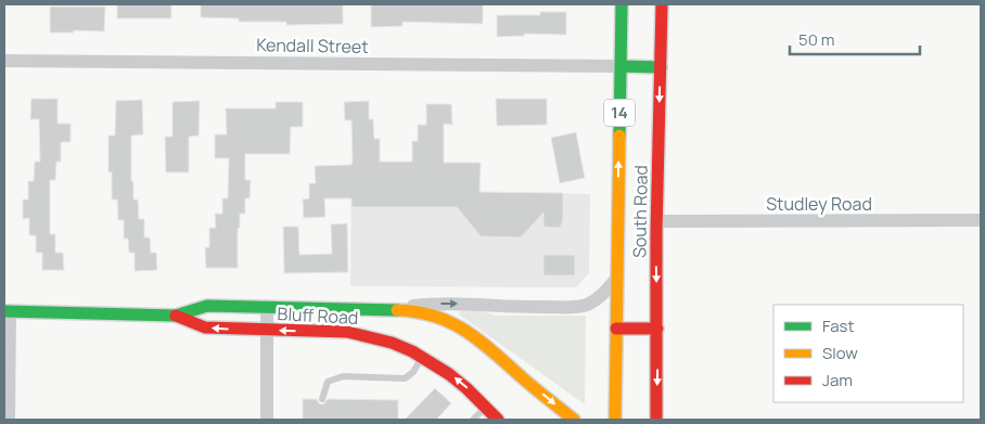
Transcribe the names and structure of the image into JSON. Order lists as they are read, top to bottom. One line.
{"streets":{"main road":["14","South Road","Bluff Road"],"street":["Kendall Street","Studley Road"]},"crossings":[["Kendall Street","South Road"],["Studley Road","South Road"],["South Road","Bluff Road"]],"legend":["Fast","Slow","Jam"],"scale_bar":"50 m"}
